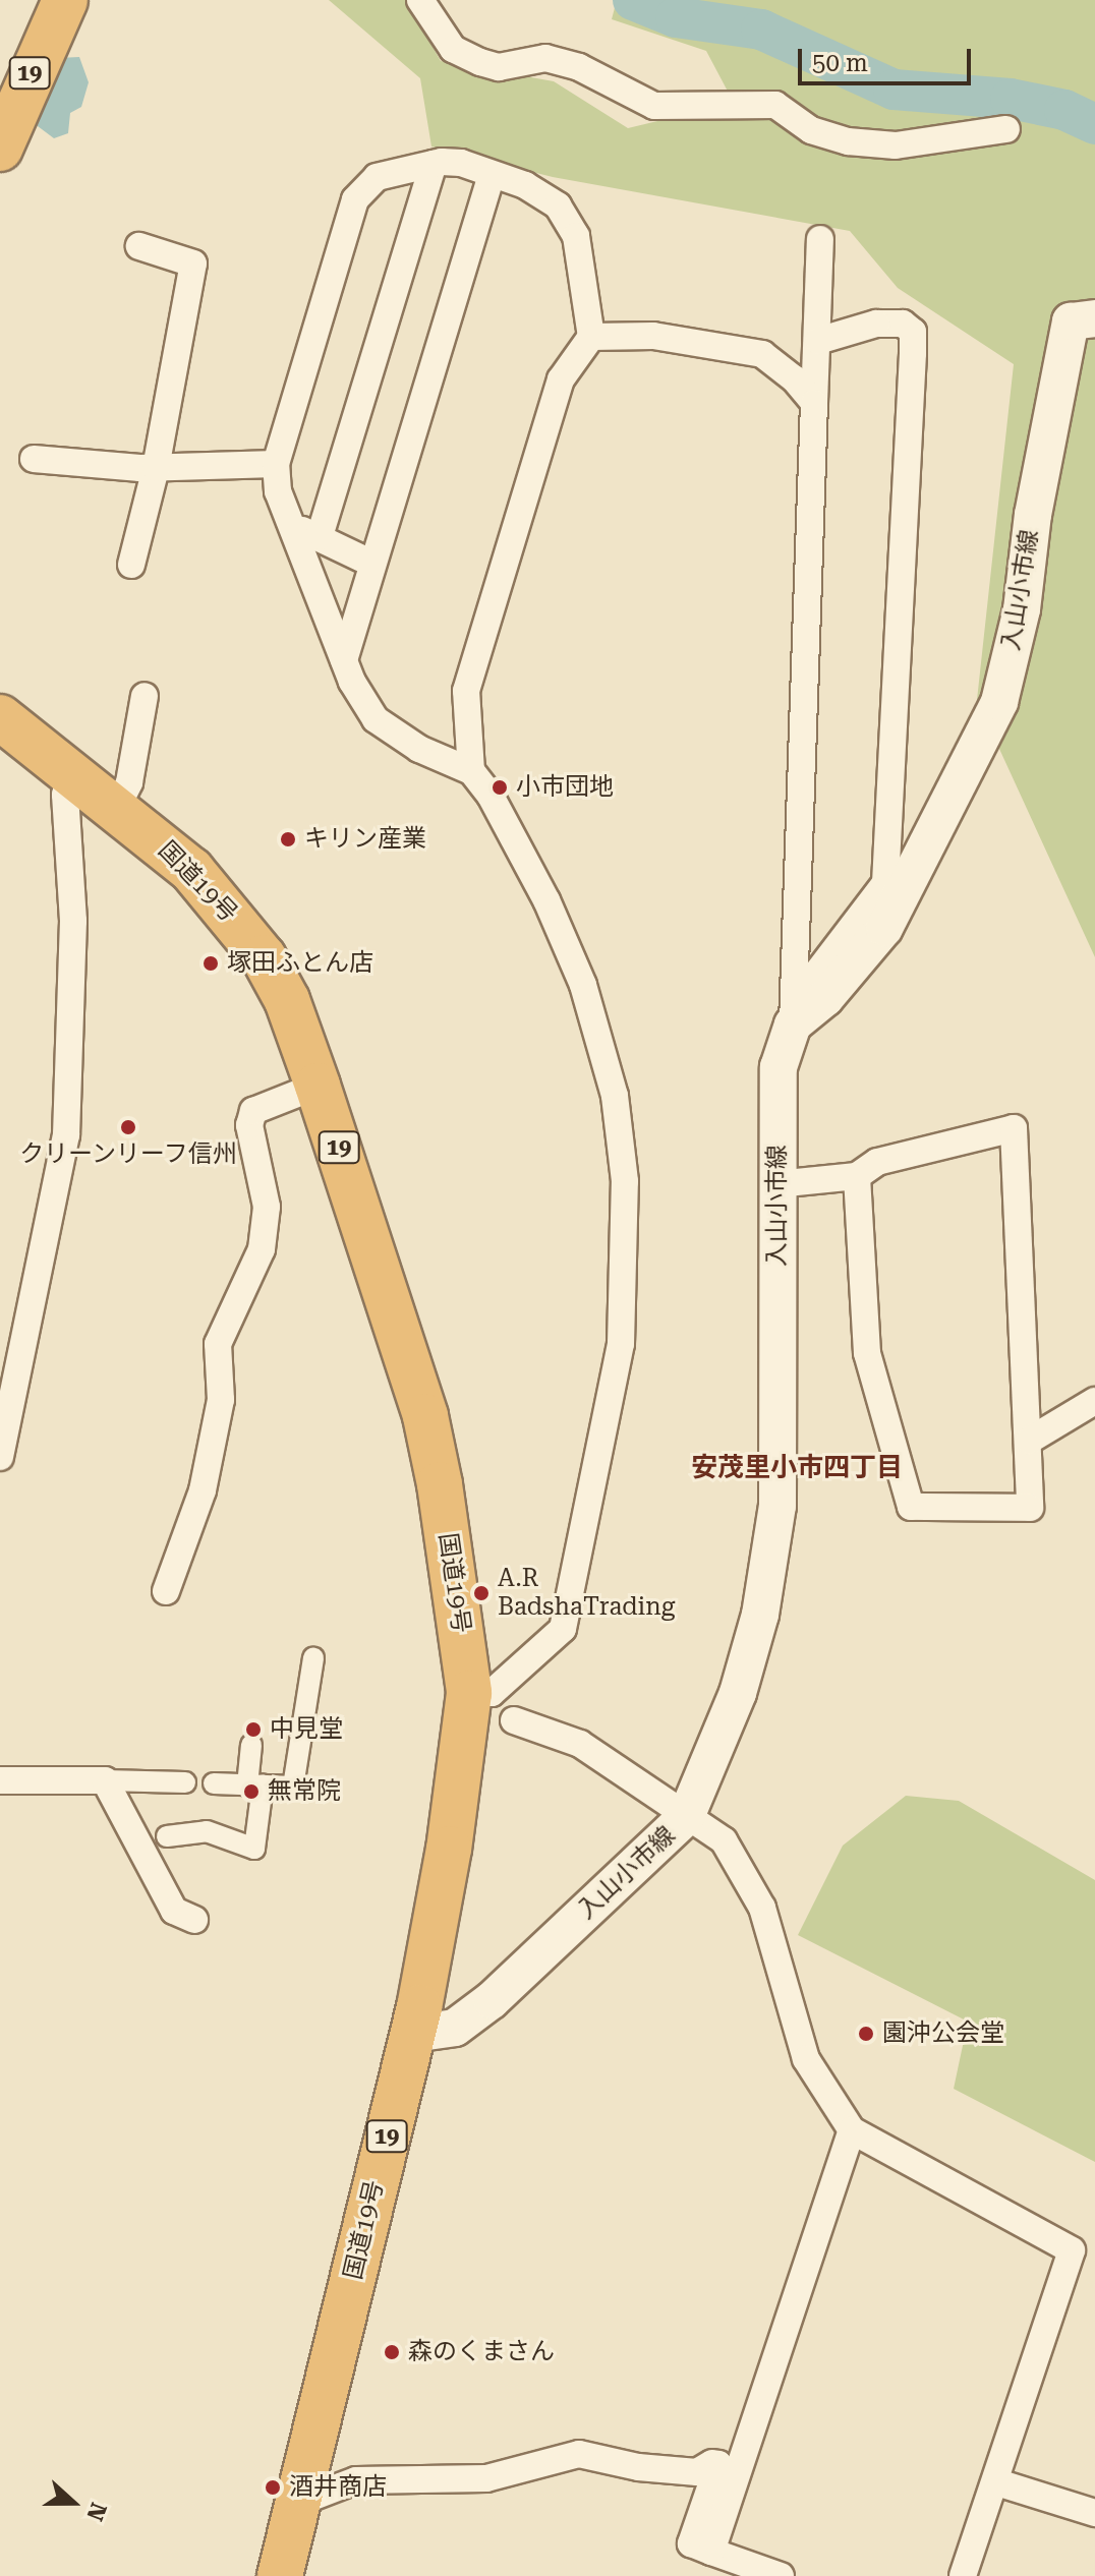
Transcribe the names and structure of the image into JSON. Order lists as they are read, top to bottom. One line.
{"streets":{"highway":["19","国道19号"],"main road":["入山小市線"]},"crossings":[["入山小市線","国道19号"]],"districts":["安茂里小市四丁目"],"places":["小市団地","キリン産業","塚田ふとん店","クリーンリーフ信州","A.R BadshaTrading","中見堂","無常院","園沖公会堂","森のくまさん","酒井商店"],"scale_bar":"50 m","north":"right"}
